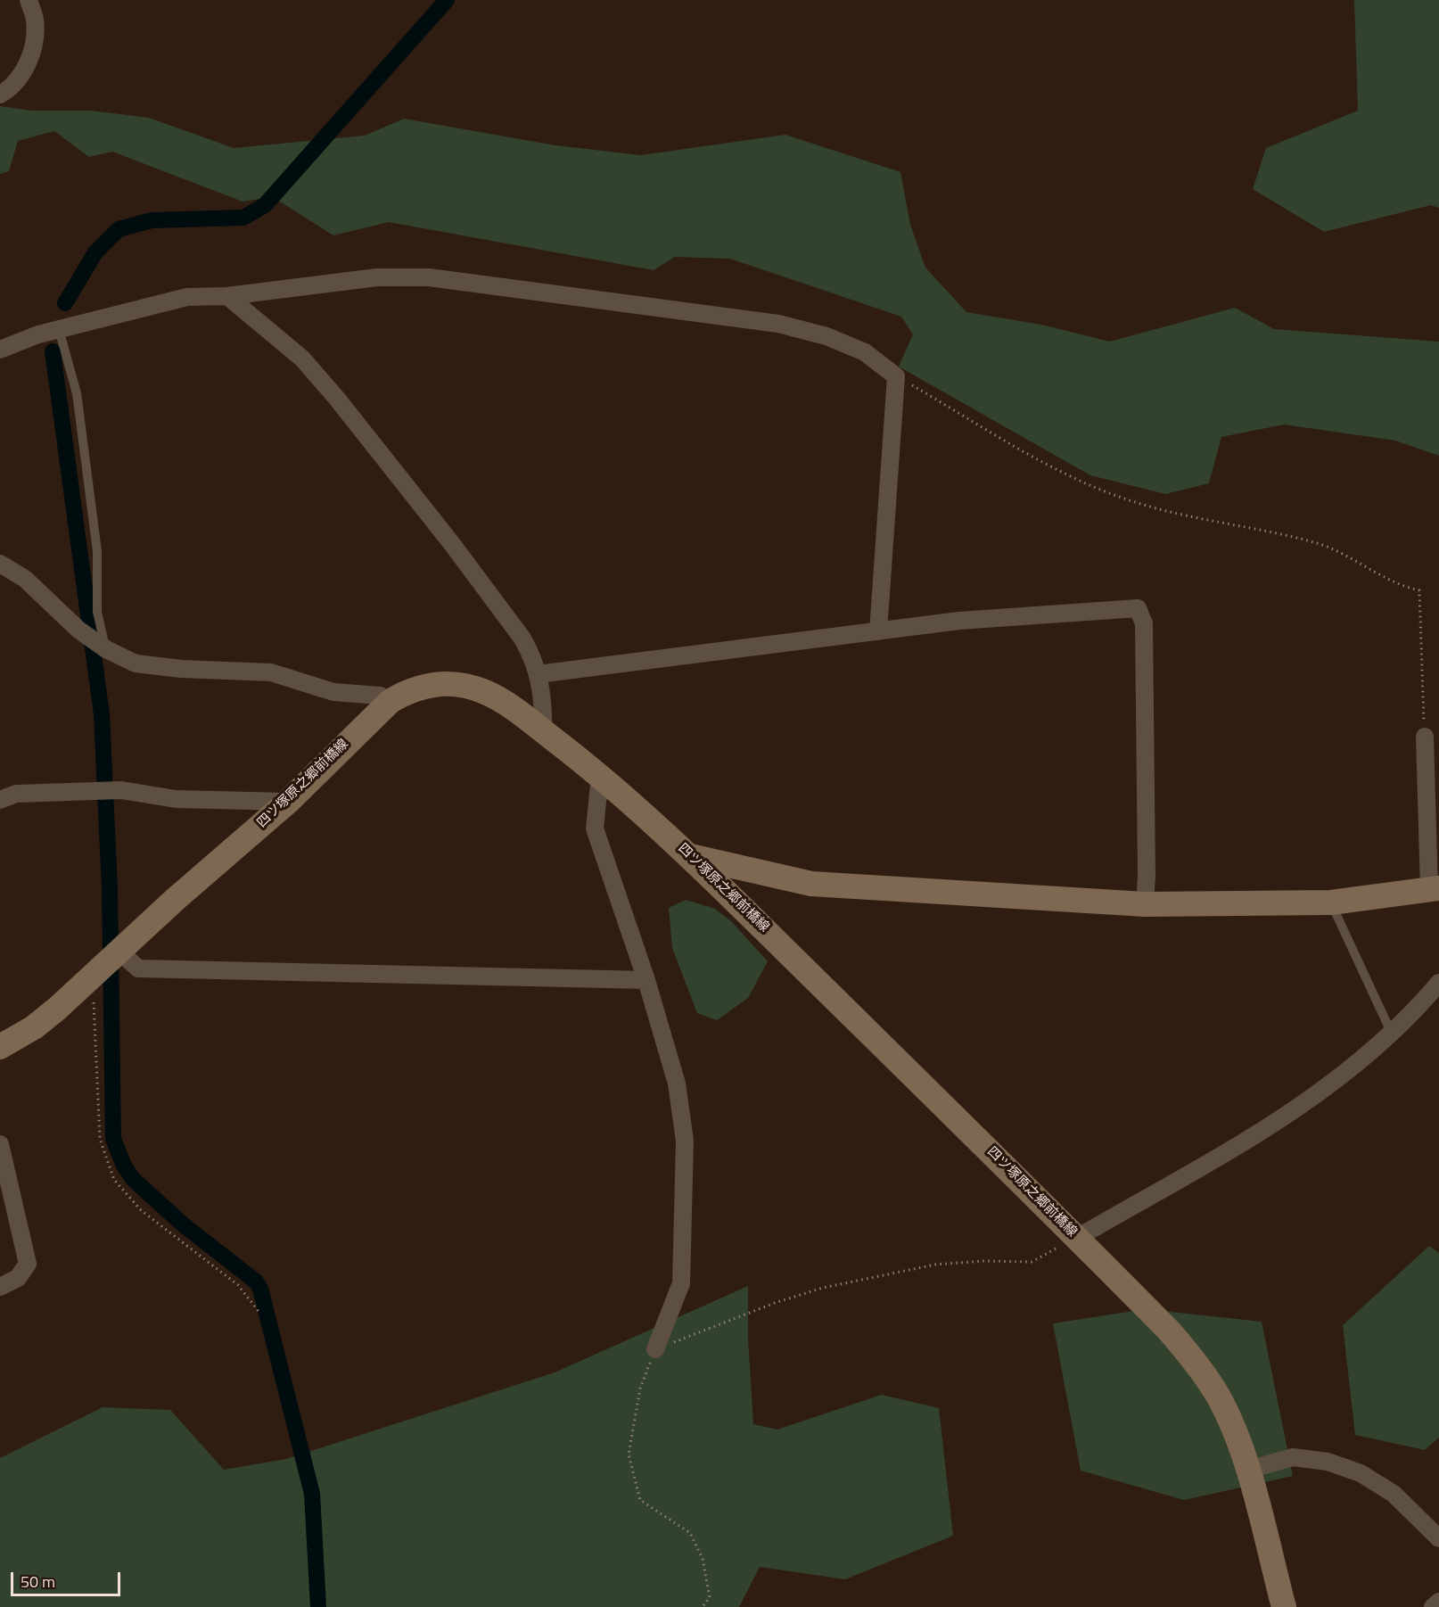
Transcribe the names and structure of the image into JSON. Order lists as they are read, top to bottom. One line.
{"streets":{"main road":["四ツ塚原之郷前橋線"]},"scale_bar":"50 m"}
